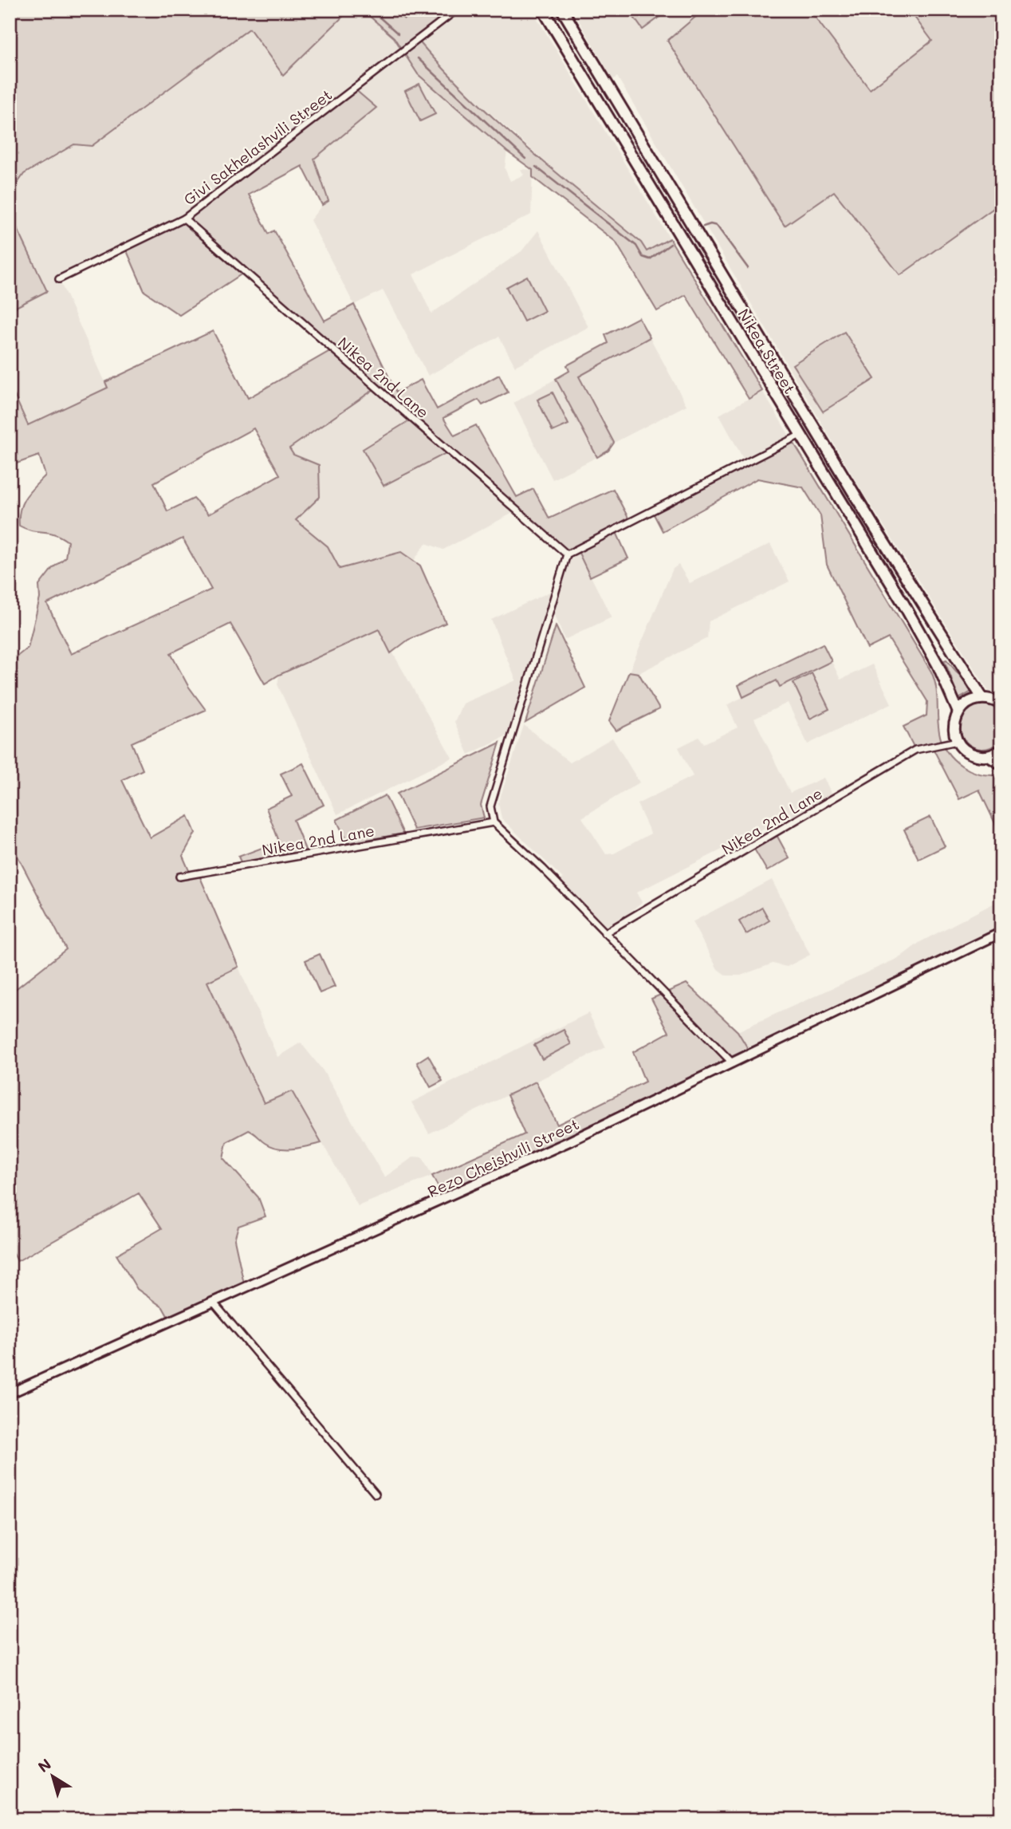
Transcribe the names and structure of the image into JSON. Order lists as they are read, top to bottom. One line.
{"streets":{"main road":["Nikea Street","Rezo Cheishvili Street"],"street":["Givi Sakhelashvili Street","Nikea 2nd Lane"]},"crossings":[["Givi Sakhelashvili Street","Nikea 2nd Lane"],["Nikea Street","Nikea 2nd Lane"]],"north":"top left"}
